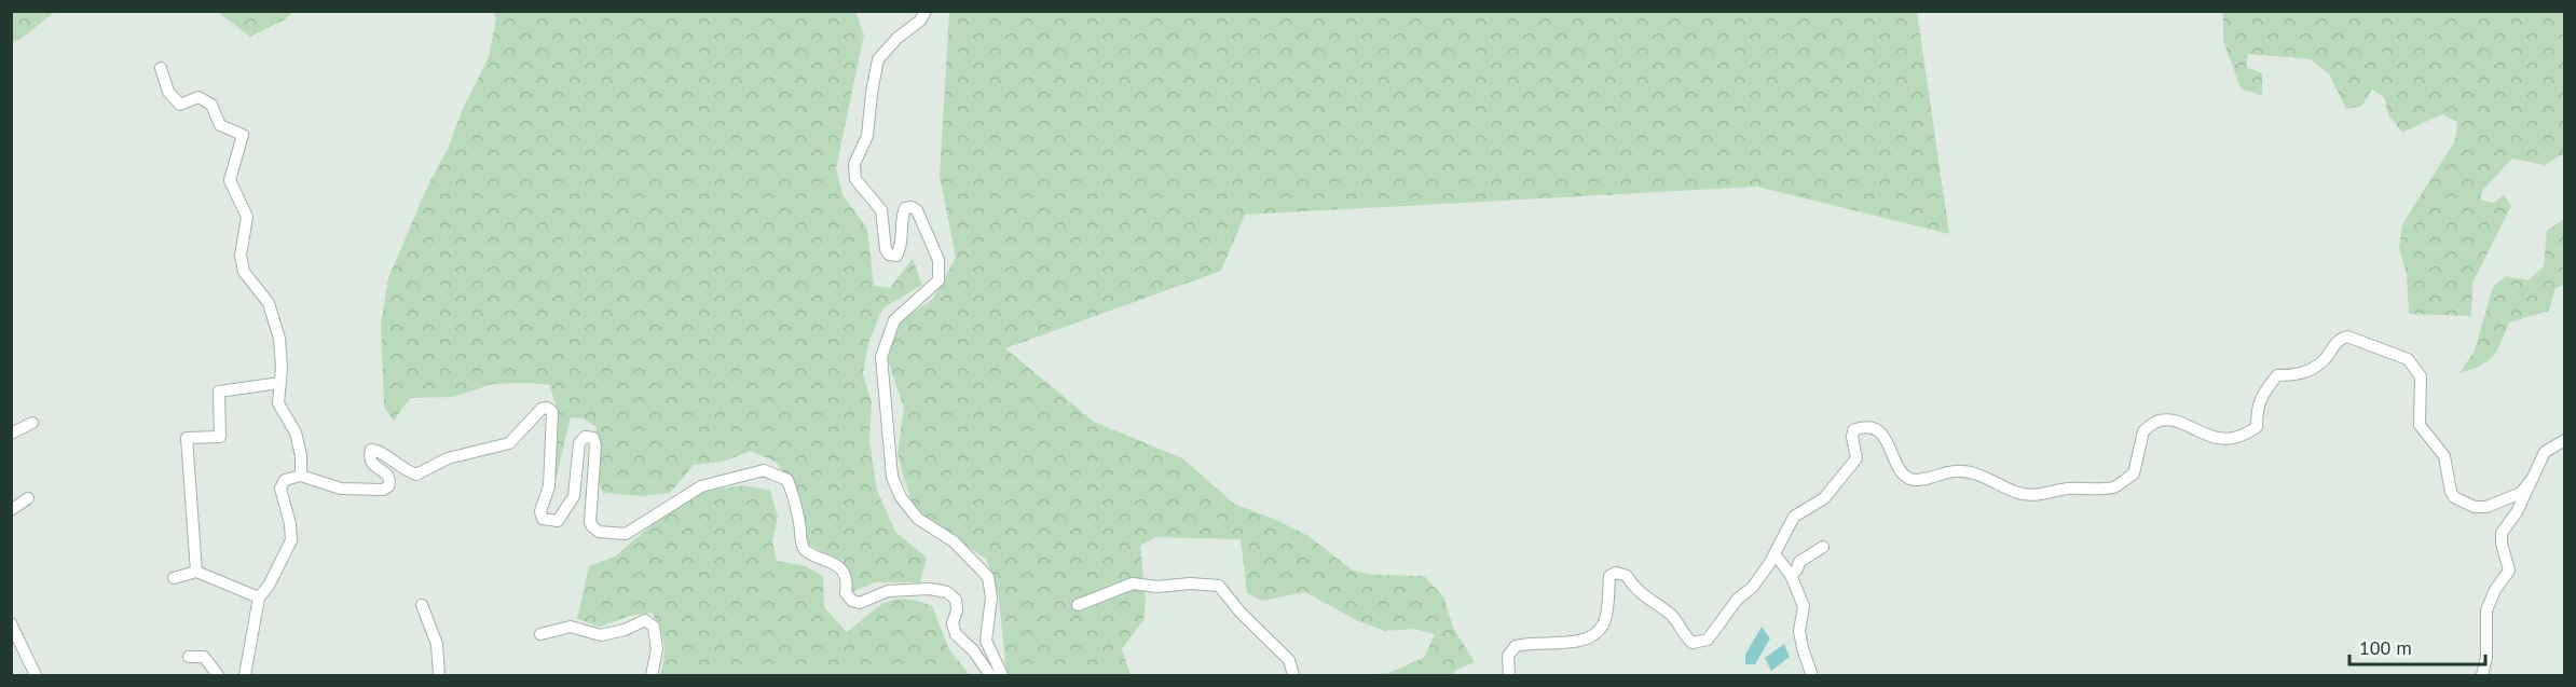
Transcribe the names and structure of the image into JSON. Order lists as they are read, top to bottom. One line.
{"scale_bar":"100 m"}
